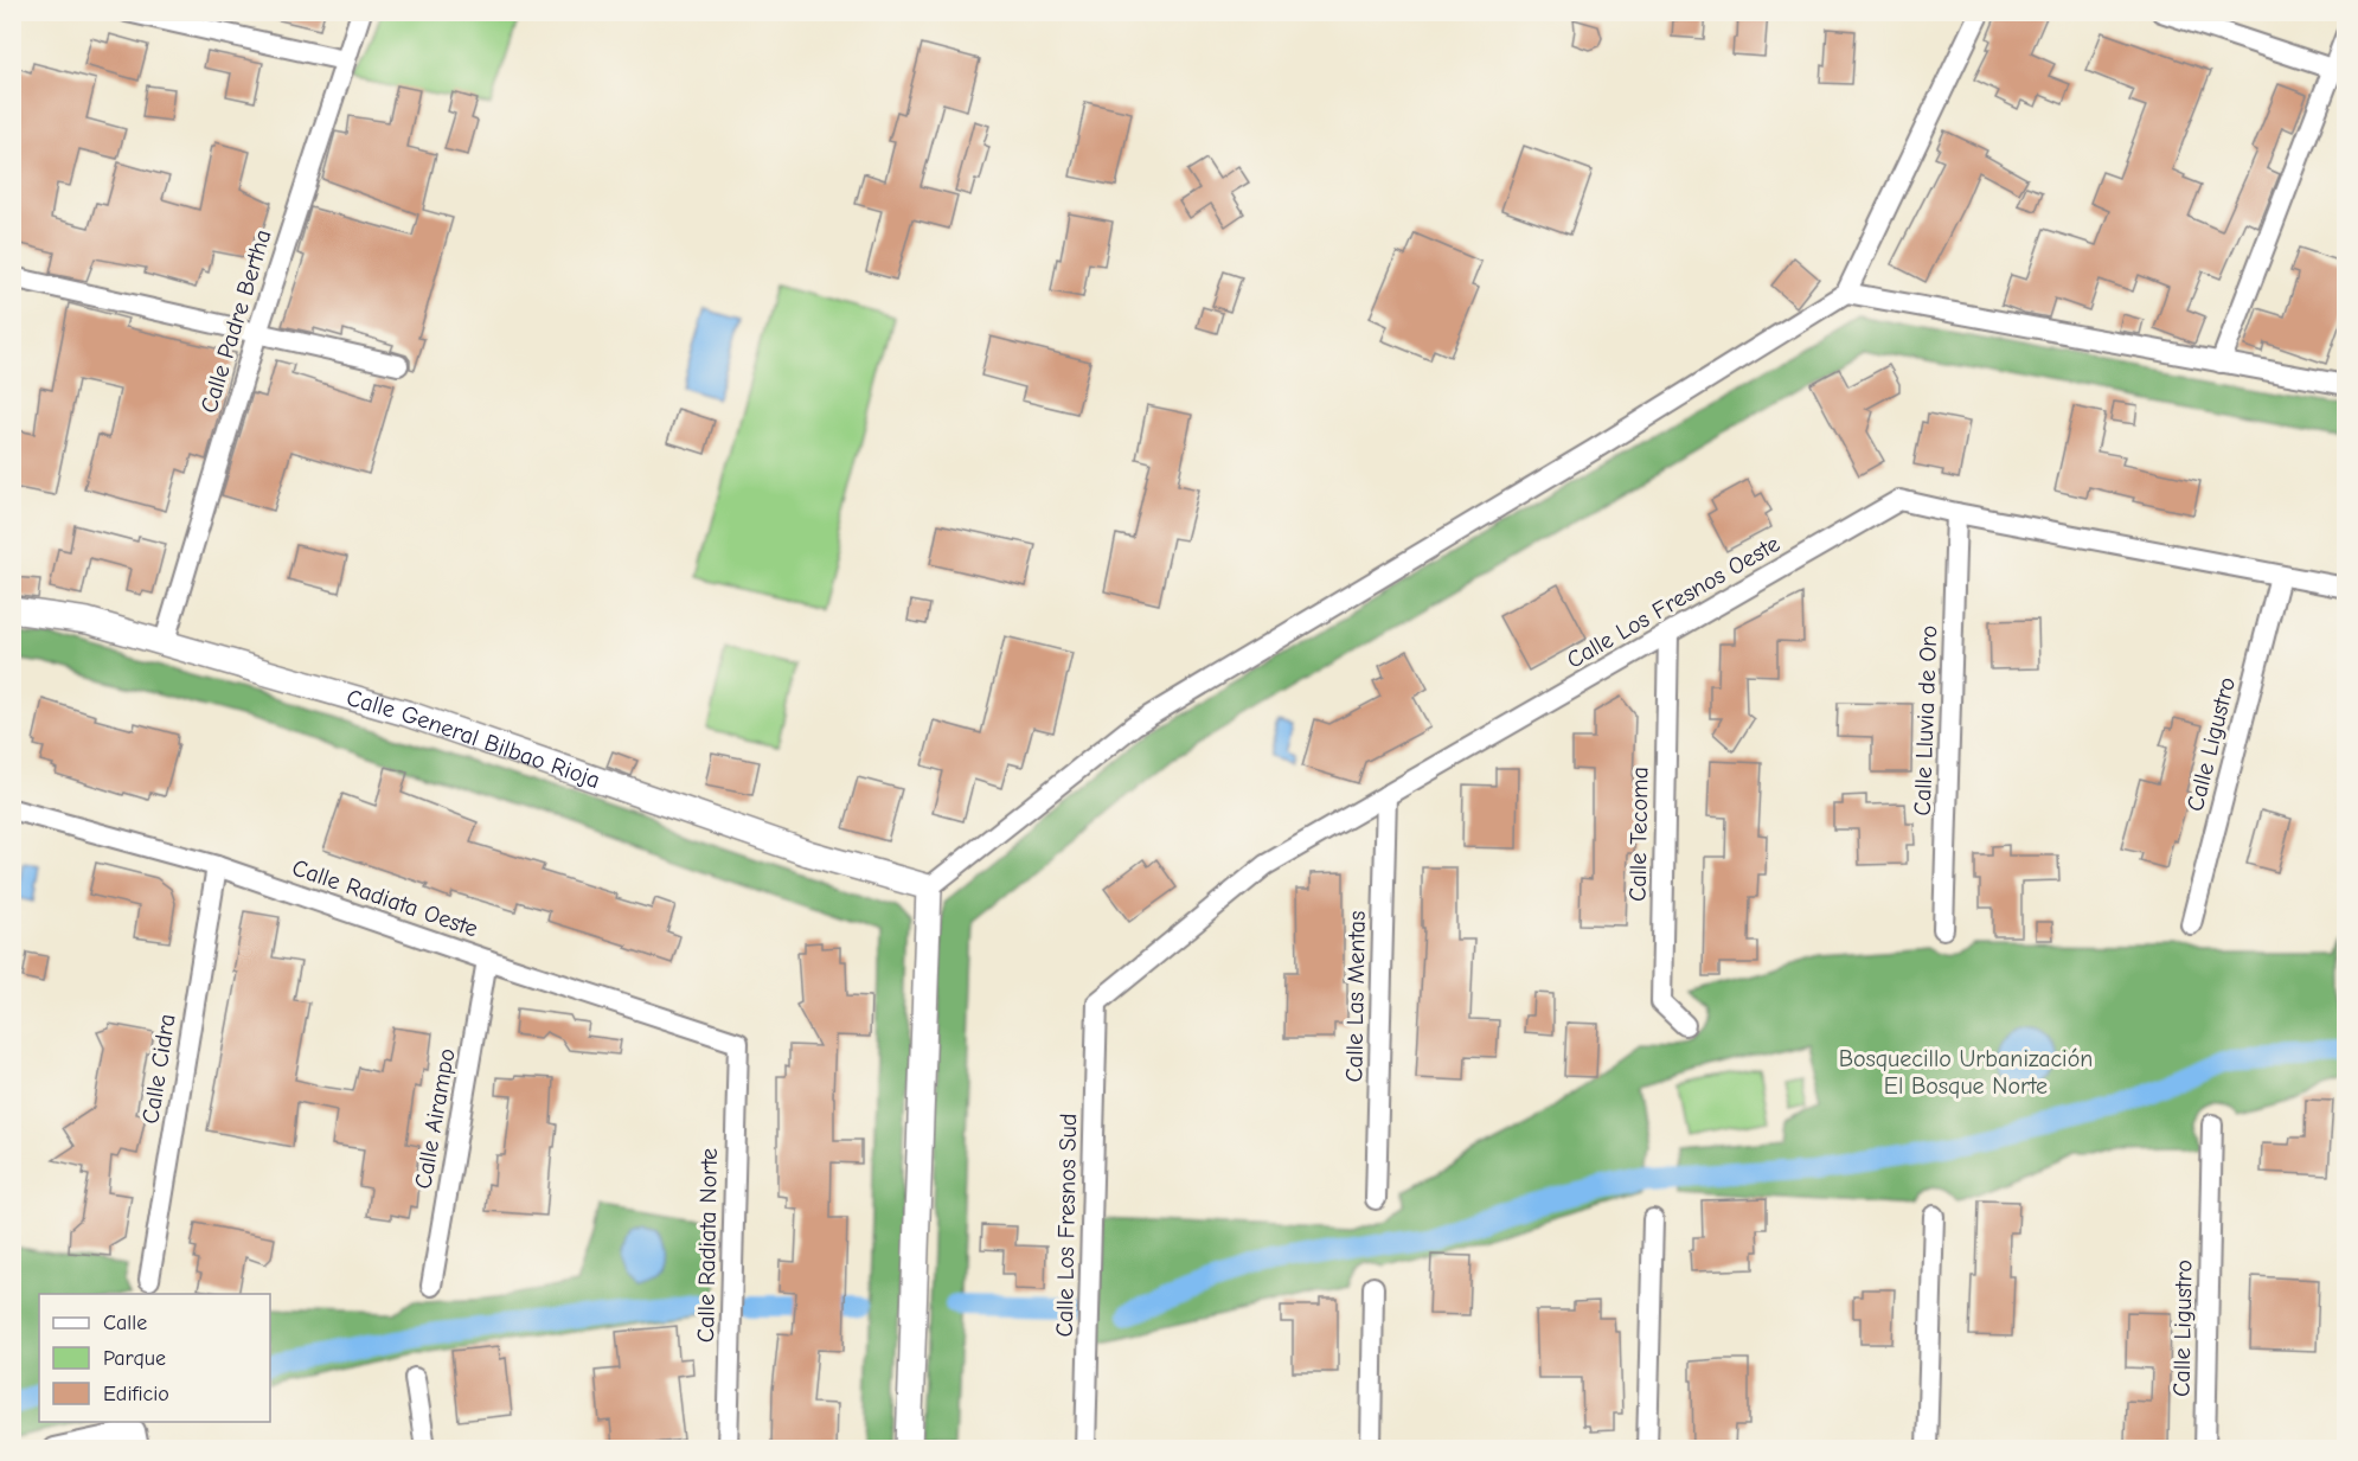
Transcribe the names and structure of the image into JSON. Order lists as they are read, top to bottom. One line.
{"streets":{"street":["Calle Padre Bertha","Calle Los Fresnos Oeste","Calle Lluvia de Oro","Calle General Bilbao Rioja","Calle Ligustro","Calle Tecoma","Calle Radiata Oeste","Calle Las Mentas","Calle Cidra","Calle Airampo","Calle Los Fresnos Sud","Calle Radiata Norte"]},"crossings":[["Calle Padre Bertha","Calle General Bilbao Rioja"],["Calle Los Fresnos Oeste","Calle Lluvia de Oro"],["Calle Los Fresnos Oeste","Calle Ligustro"],["Calle Los Fresnos Oeste","Calle Tecoma"],["Calle Los Fresnos Oeste","Calle Las Mentas"],["Calle Los Fresnos Oeste","Calle Los Fresnos Sud"],["Calle Radiata Oeste","Calle Cidra"],["Calle Radiata Oeste","Calle Airampo"],["Calle Radiata Oeste","Calle Radiata Norte"]],"parks":["Bosquecillo Urbanización El Bosque Norte"],"legend":["Calle","Parque","Edificio"]}
